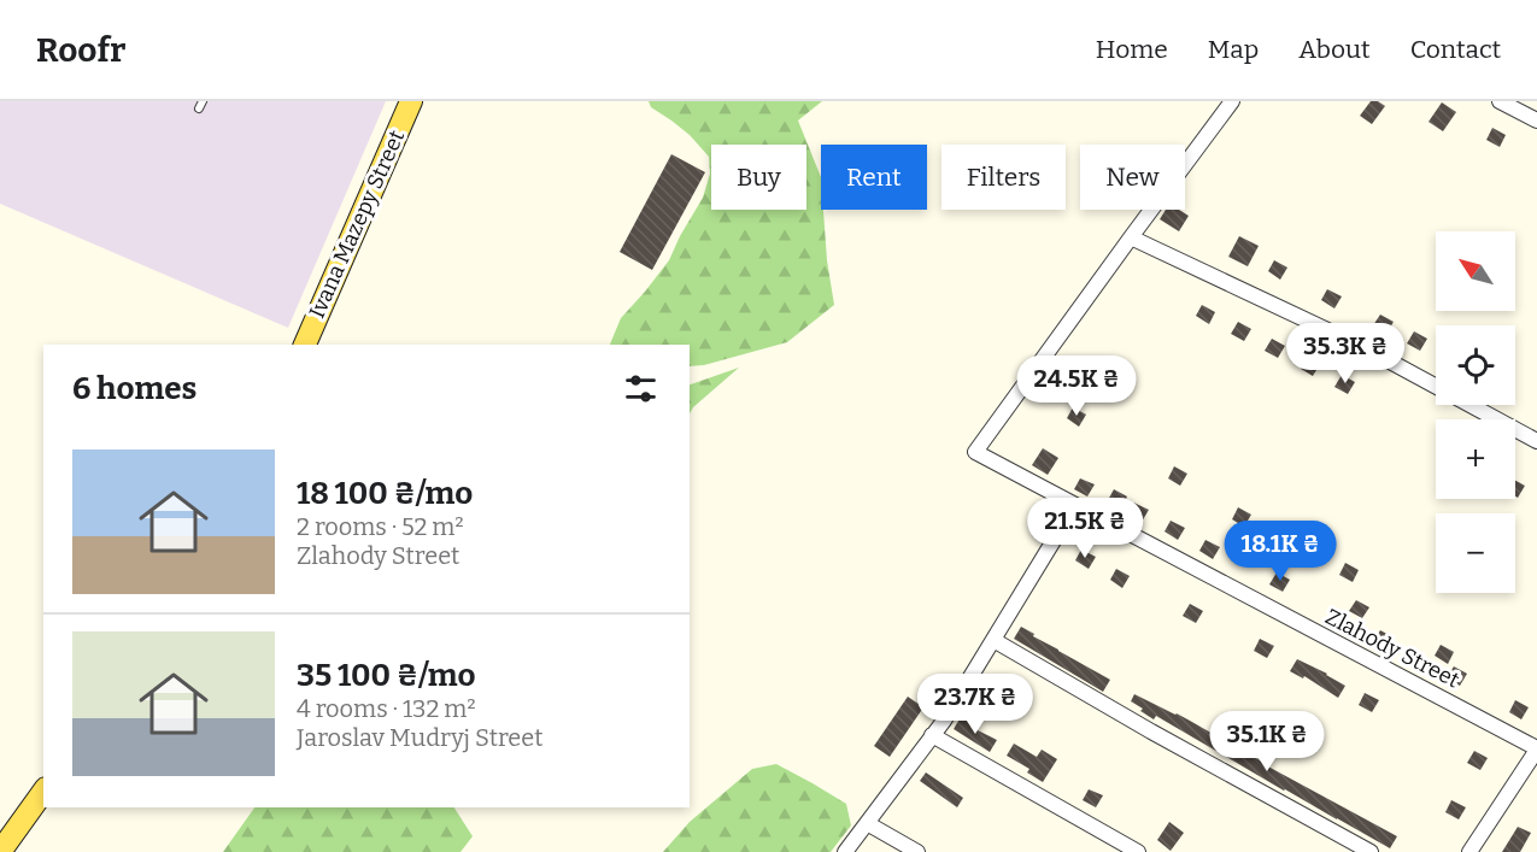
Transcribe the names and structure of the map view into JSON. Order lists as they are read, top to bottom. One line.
{"streets":{"main road":["Ivana Mazepy Street"],"street":["Zlahody Street"]},"north":"top left","page":{"header":"Roofr","nav":["Home","Map","About","Contact"],"chip":["Buy","Rent","Filters","New"],"map_buttons":["+","−"],"price":["35.3K ₴","24.5K ₴","21.5K ₴","18.1K ₴","23.7K ₴","35.1K ₴"],"heading":"6 homes","list":[{"name":"18 100 ₴/mo","note":"2 rooms · 52 m² · Zlahody Street"},{"name":"35 100 ₴/mo","note":"4 rooms · 132 m² · Jaroslav Mudryj Street"}]}}
